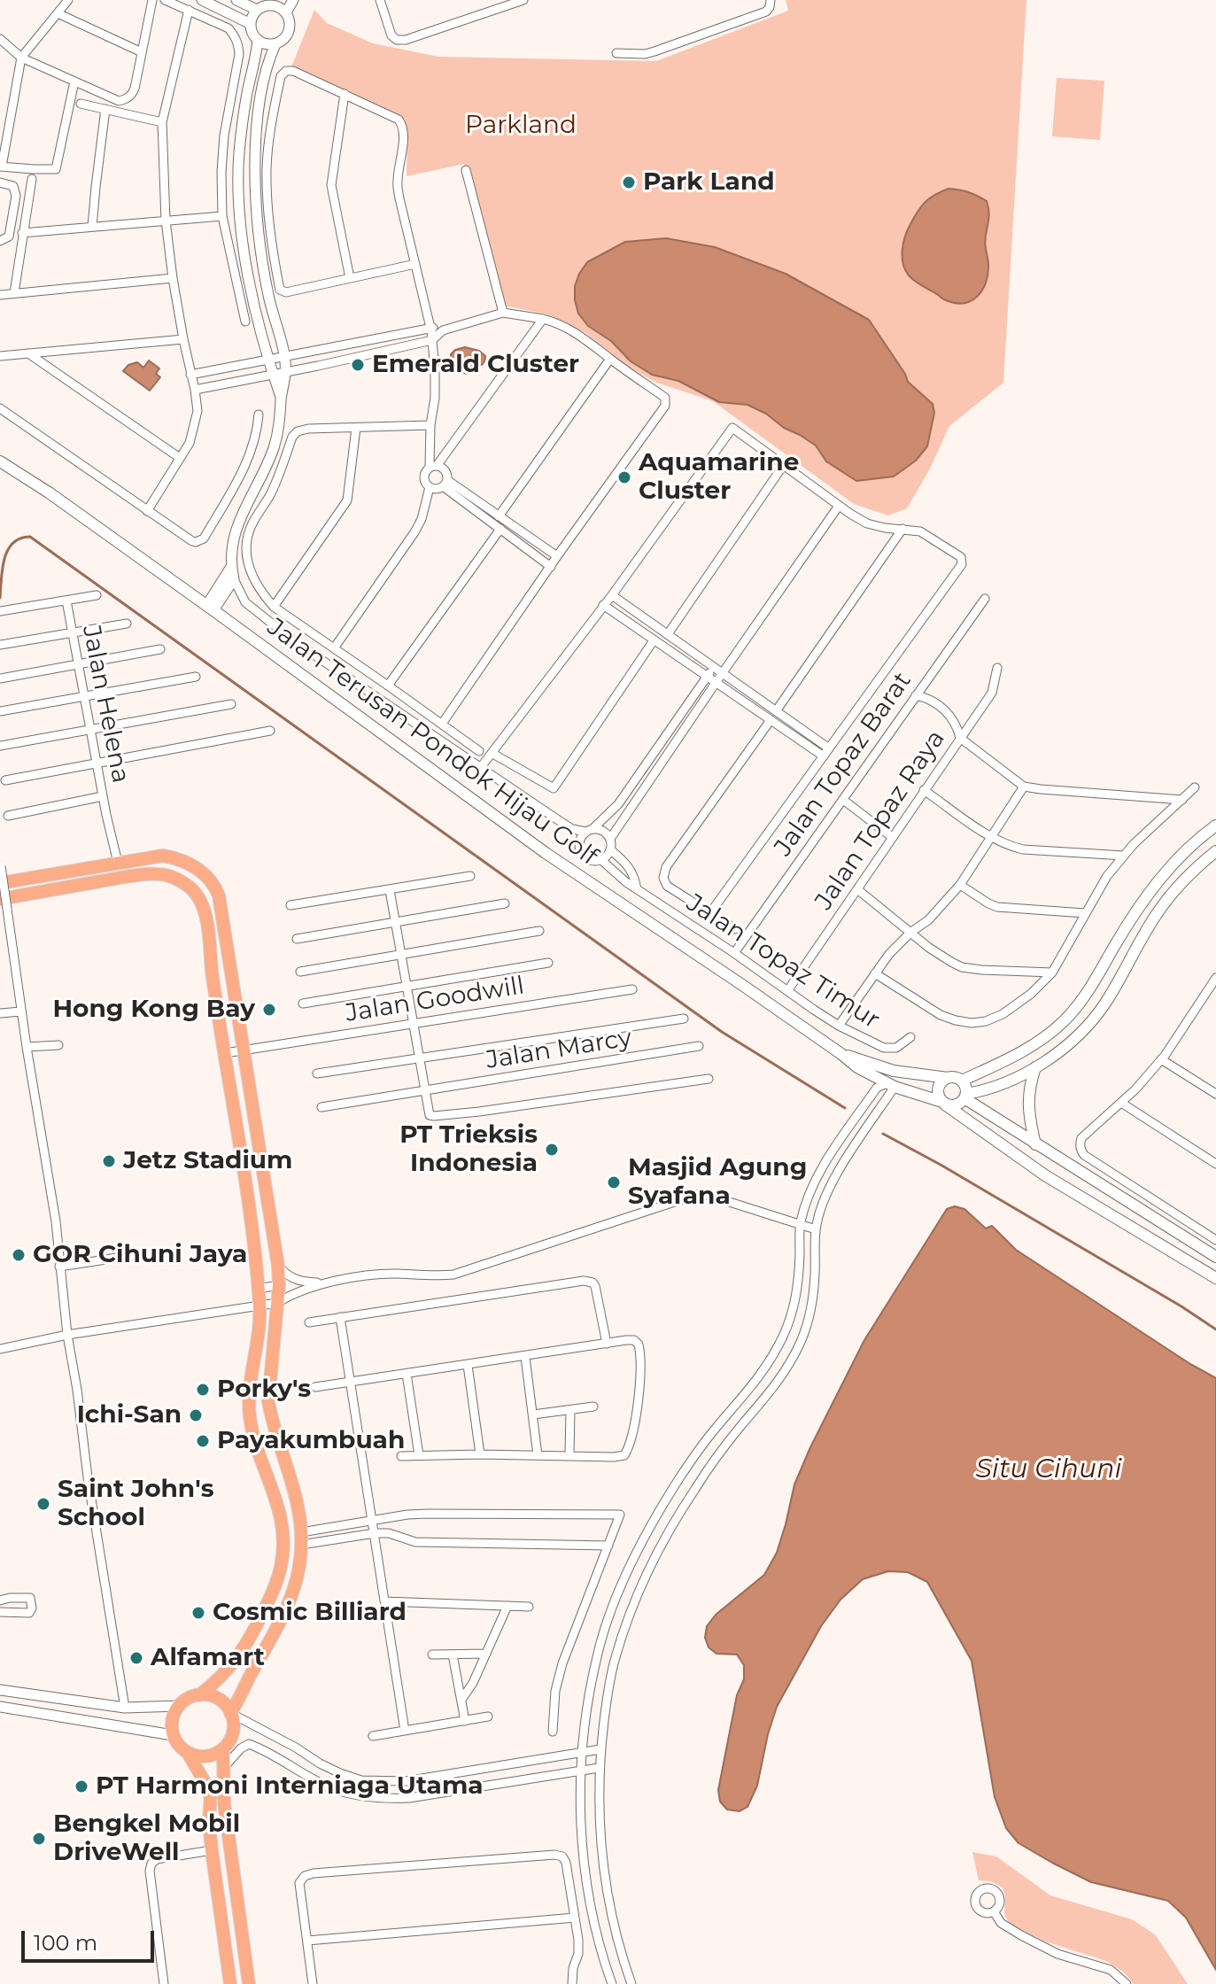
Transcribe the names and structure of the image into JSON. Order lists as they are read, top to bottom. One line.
{"streets":{"main road":["Jalan Terusan Pondok Hijau Golf"],"street":["Jalan Helena","Jalan Topaz Barat","Jalan Topaz Raya","Jalan Topaz Timur","Jalan Goodwill","Jalan Marcy"]},"crossings":[["Jalan Topaz Barat","Jalan Topaz Timur"],["Jalan Topaz Raya","Jalan Topaz Timur"]],"water":["Situ Cihuni"],"parks":["Parkland"],"places":["Park Land","Emerald Cluster","Aquamarine Cluster","Hong Kong Bay","PT Trieksis Indonesia","Jetz Stadium","Masjid Agung Syafana","GOR Cihuni Jaya","Porky's","Ichi-San","Payakumbuah","Saint John's School","Cosmic Billiard","Alfamart","PT Harmoni Interniaga Utama","Bengkel Mobil DriveWell"],"scale_bar":"100 m"}
